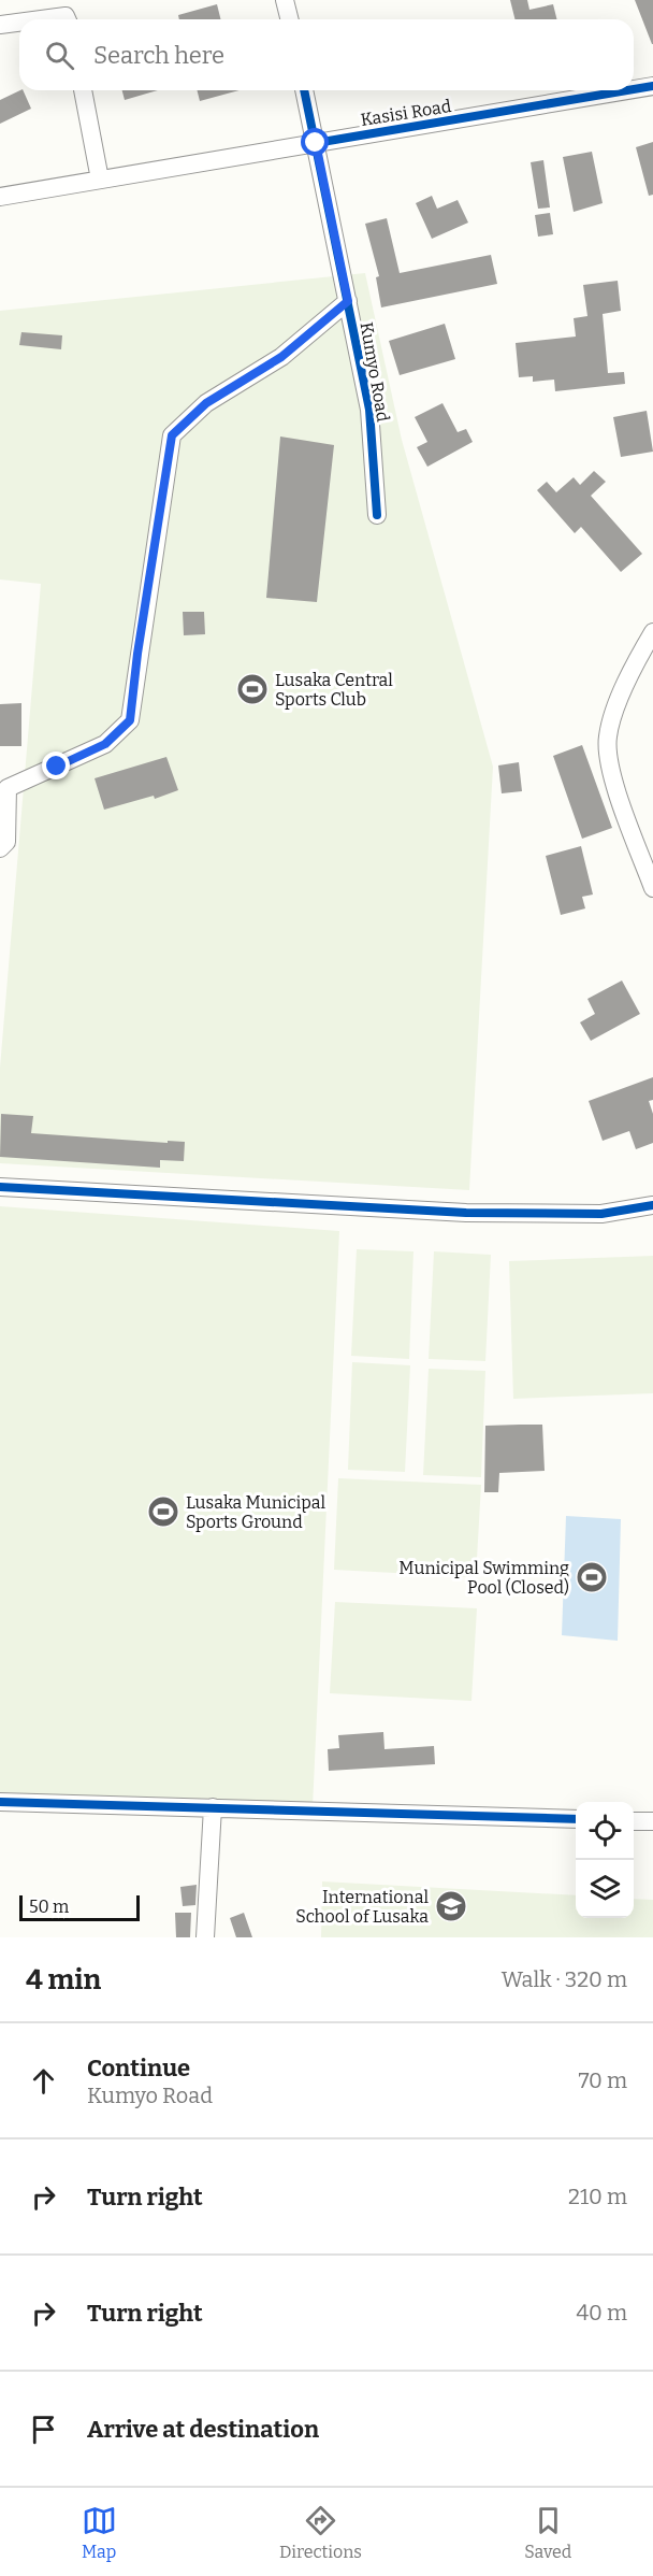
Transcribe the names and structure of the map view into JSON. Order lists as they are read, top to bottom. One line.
{"streets":{"street":["Kasisi Road","Kumyo Road"]},"crossings":[["Kasisi Road","Kumyo Road"]],"places":{"sports":["Lusaka Central Sports Club","Lusaka Municipal Sports Ground","Municipal Swimming Pool (Closed)"],"school or university":["International School of Lusaka"]},"scale_bar":"50 m","page":{"search":"Search here","scale":"50 m","heading":["4 min","Walk · 320 m"],"list":[["Continue","Kumyo Road","70 m"],["Turn right","210 m"],["Turn right","40 m"],"Arrive at destination"],"nav":["Map","Directions","Saved"]}}
